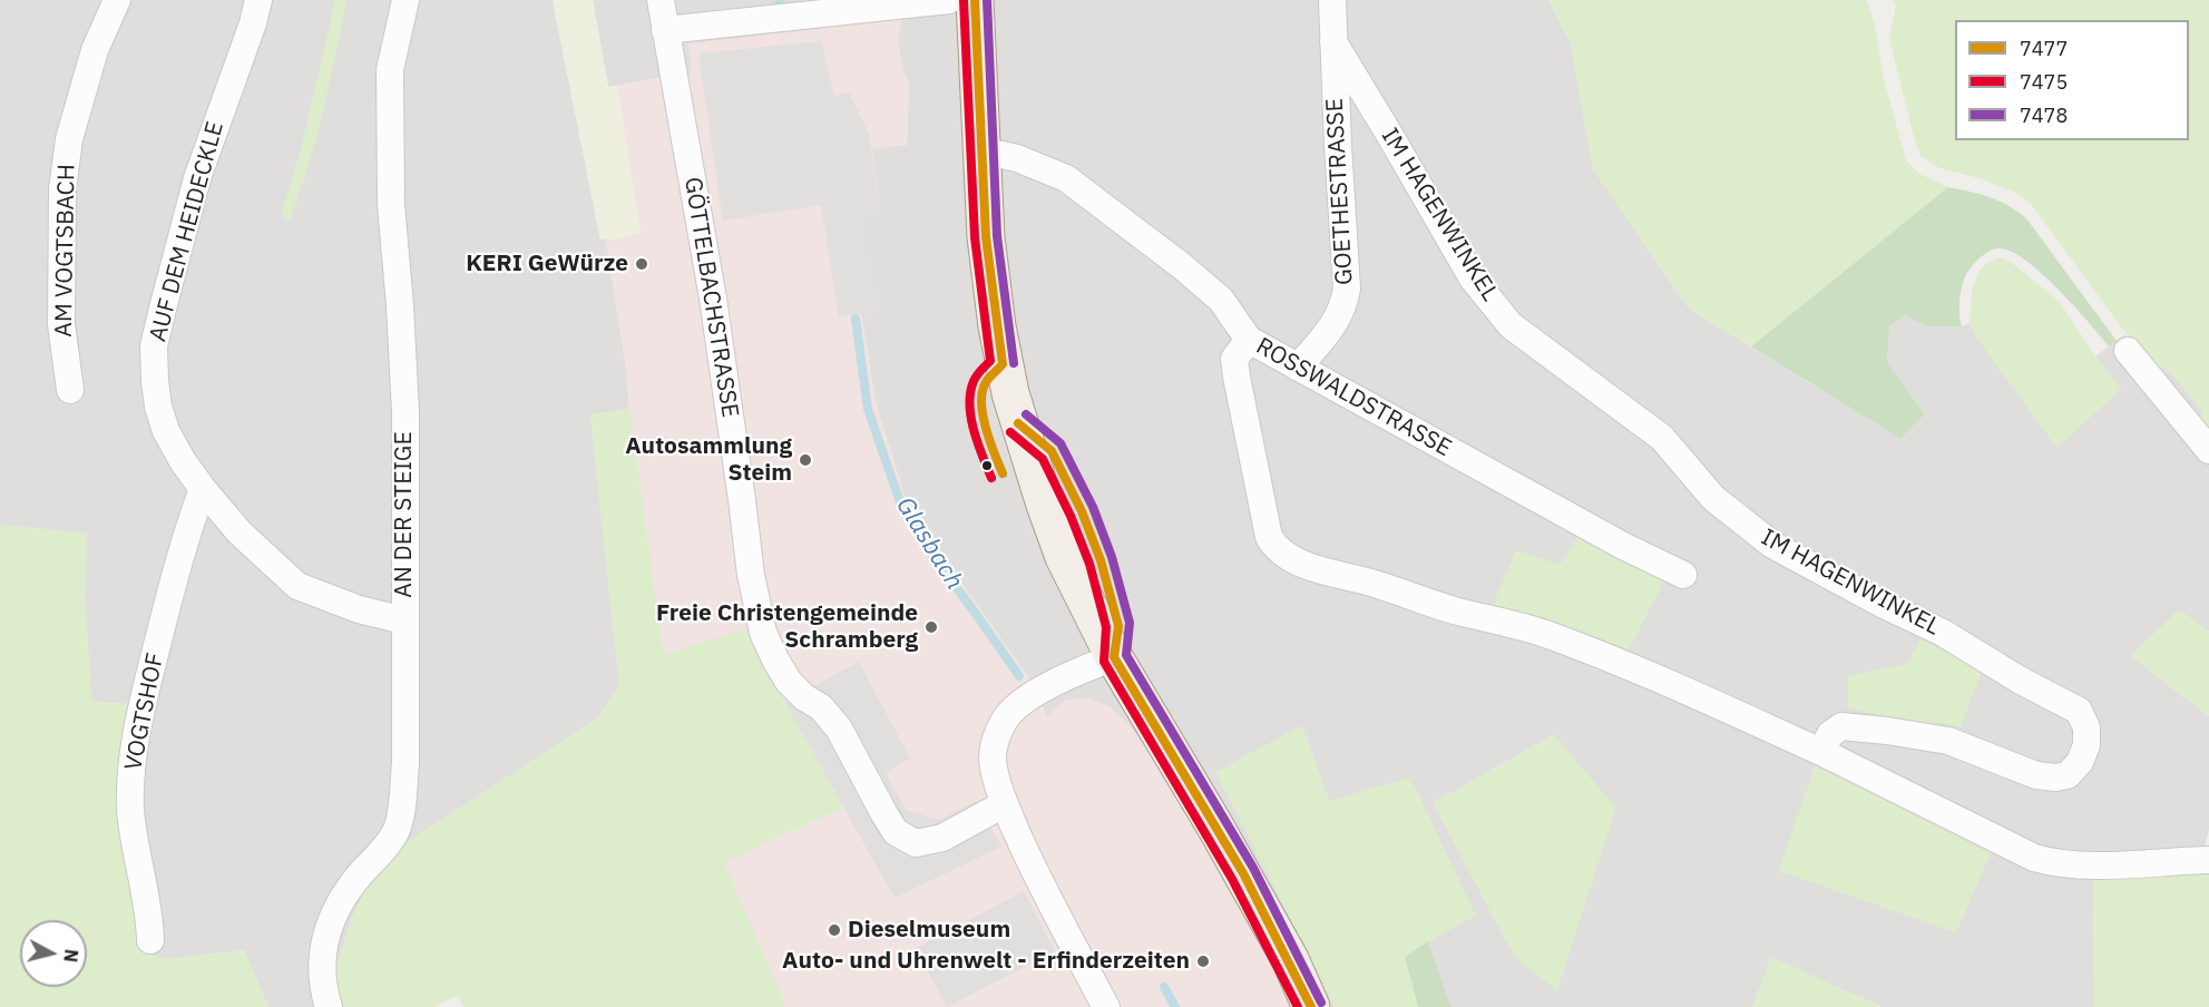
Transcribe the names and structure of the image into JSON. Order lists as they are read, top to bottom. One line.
{"streets":{"street":["GOETHESTRASSE","IM HAGENWINKEL","AUF DEM HEIDECKLE","AM VOGTSBACH","GÖTTELBACHSTRASSE","ROSSWALDSTRASSE","AN DER STEIGE","VOGTSHOF"]},"crossings":[["GOETHESTRASSE","IM HAGENWINKEL"],["GOETHESTRASSE","ROSSWALDSTRASSE"],["AUF DEM HEIDECKLE","AN DER STEIGE"],["AUF DEM HEIDECKLE","VOGTSHOF"]],"water":["Glasbach"],"places":["KERI GeWürze","Autosammlung Steim","Freie Christengemeinde Schramberg","Dieselmuseum","Auto- und Uhrenwelt - Erfinderzeiten"],"lines":["transit line 7477","transit line 7475","transit line 7478"],"legend":["7477","7475","7478"],"north":"right"}
